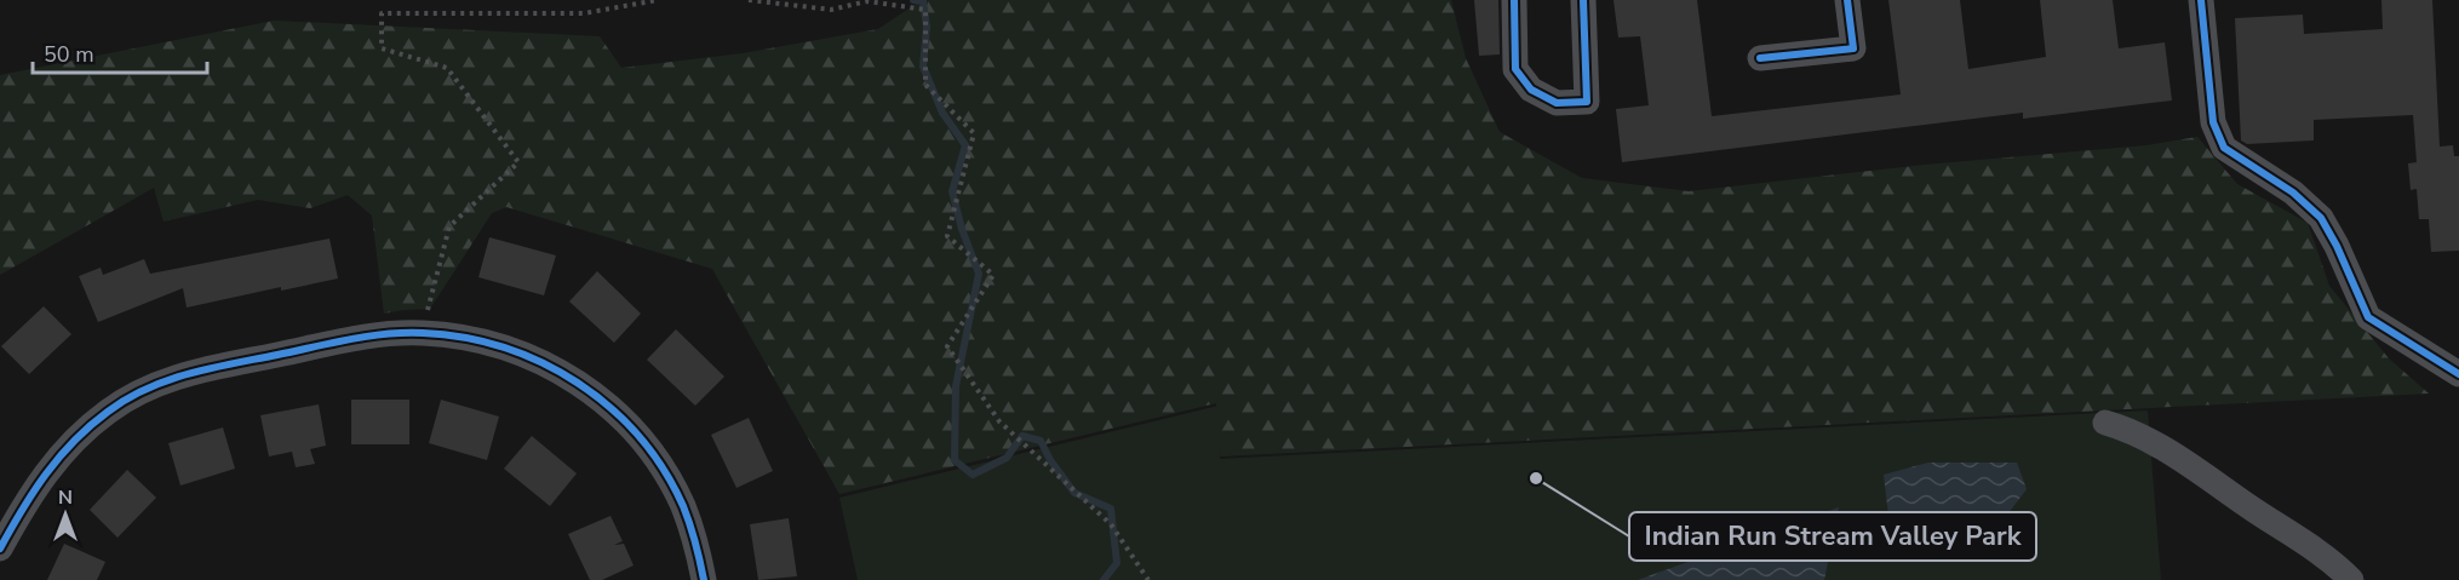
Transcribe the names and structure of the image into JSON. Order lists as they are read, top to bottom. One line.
{"places":["Indian Run Stream Valley Park"],"scale_bar":"50 m","north":"top"}
